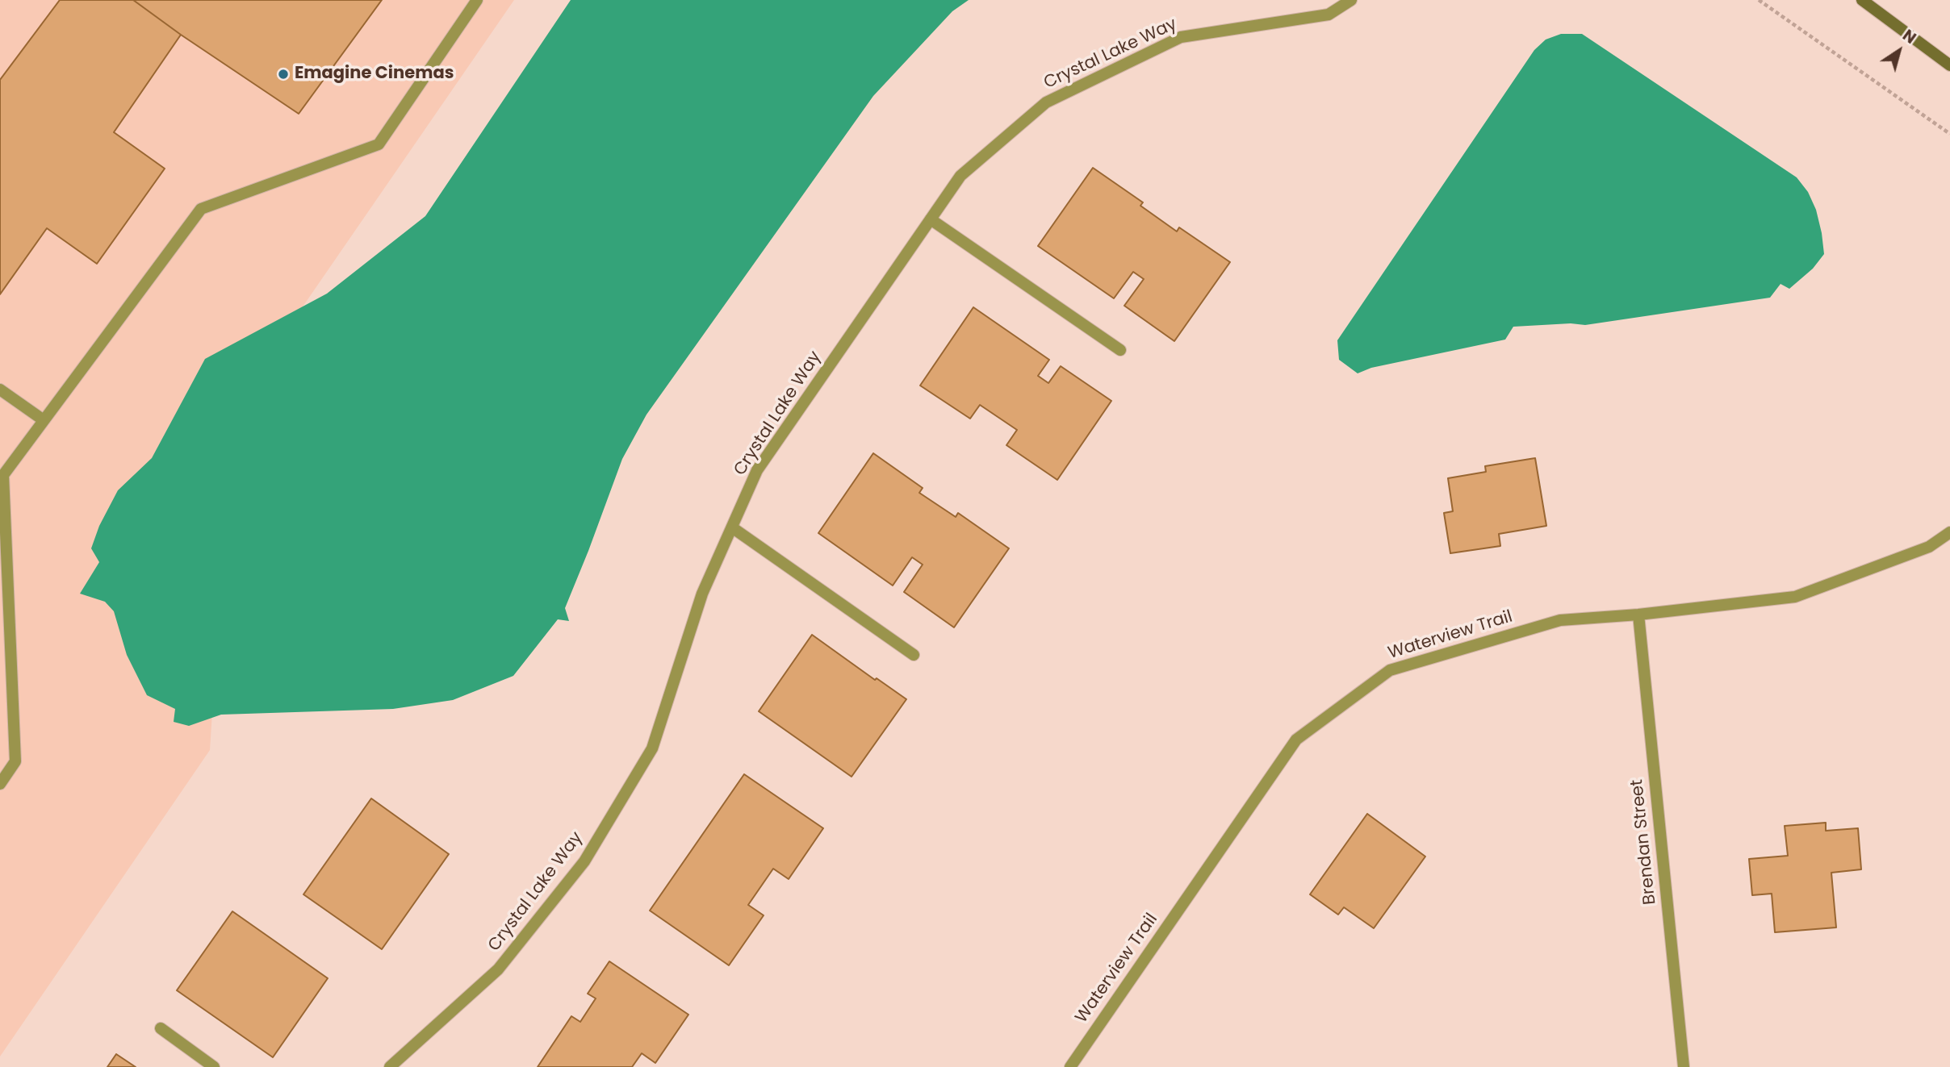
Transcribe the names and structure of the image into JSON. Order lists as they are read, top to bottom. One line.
{"streets":{"street":["Crystal Lake Way","Waterview Trail","Brendan Street"]},"crossings":[["Waterview Trail","Brendan Street"]],"places":["Emagine Cinemas"],"north":"top right"}
